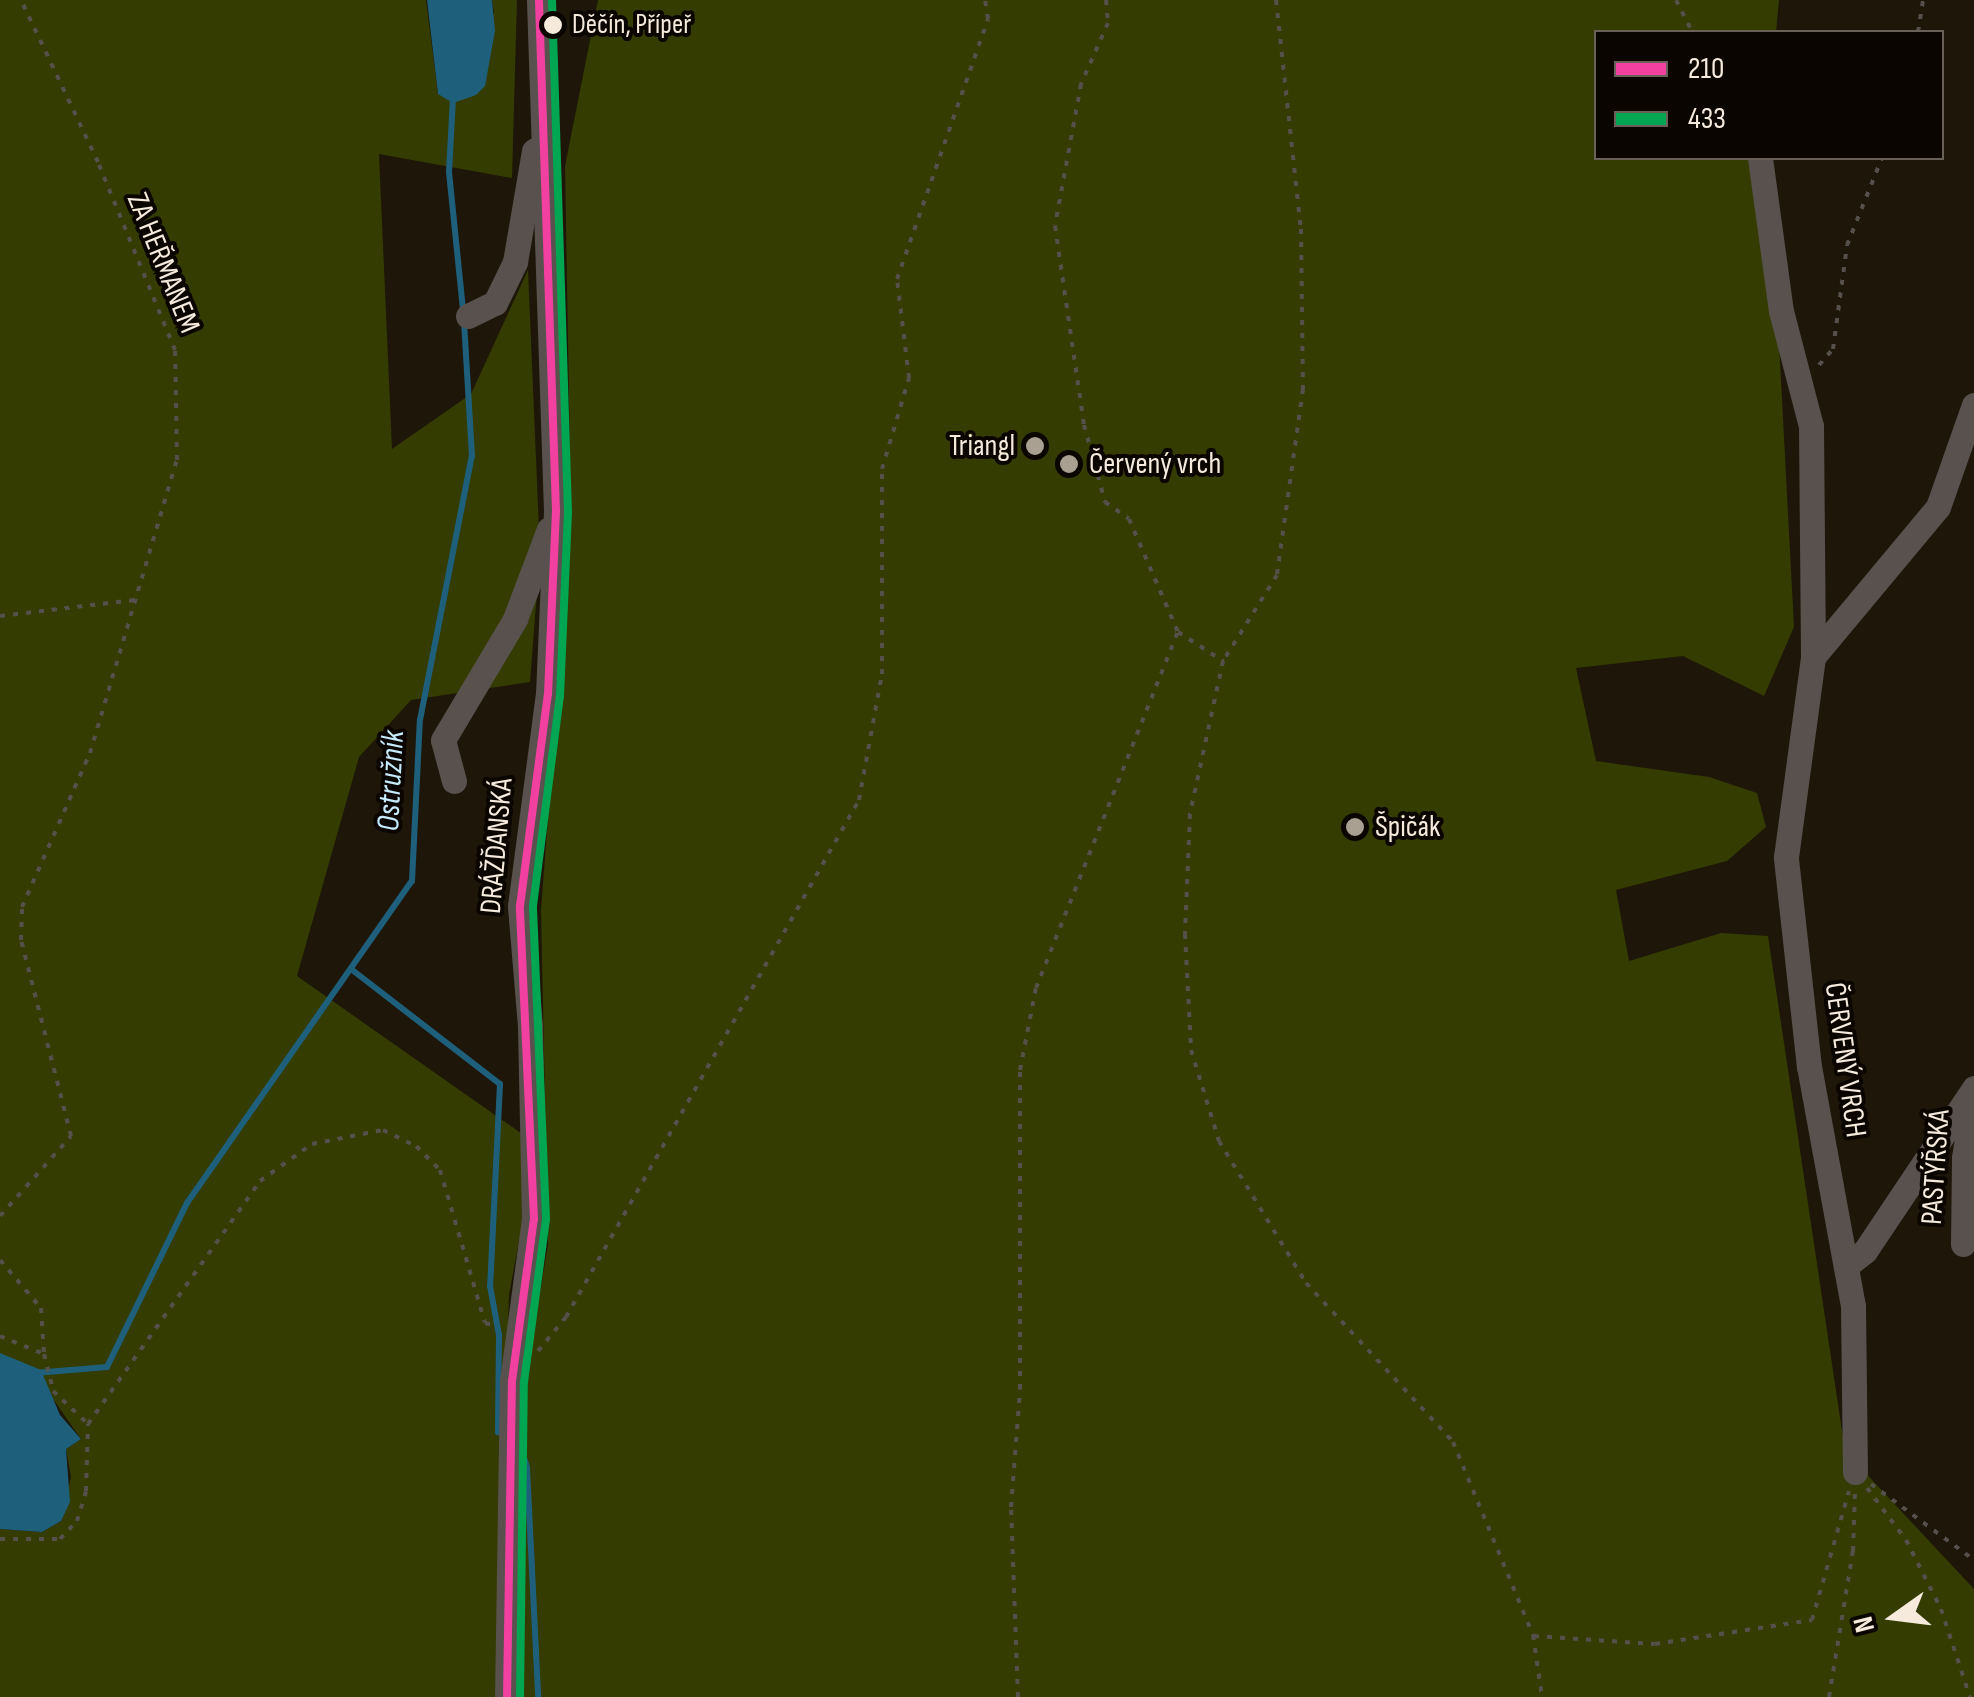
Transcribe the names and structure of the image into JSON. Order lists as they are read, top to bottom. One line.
{"streets":{"street":["DRÁŽĎANSKÁ","ČERVENÝ VRCH","PASTÝŘSKÁ"],"path":["ZA HEŘMANEM"]},"water":["Ostružník"],"places":["Děčín, Přípeř","Triangl","Červený vrch","Špičák"],"lines":["transit line 210","transit line 433"],"legend":["210","433"],"north":"left"}
